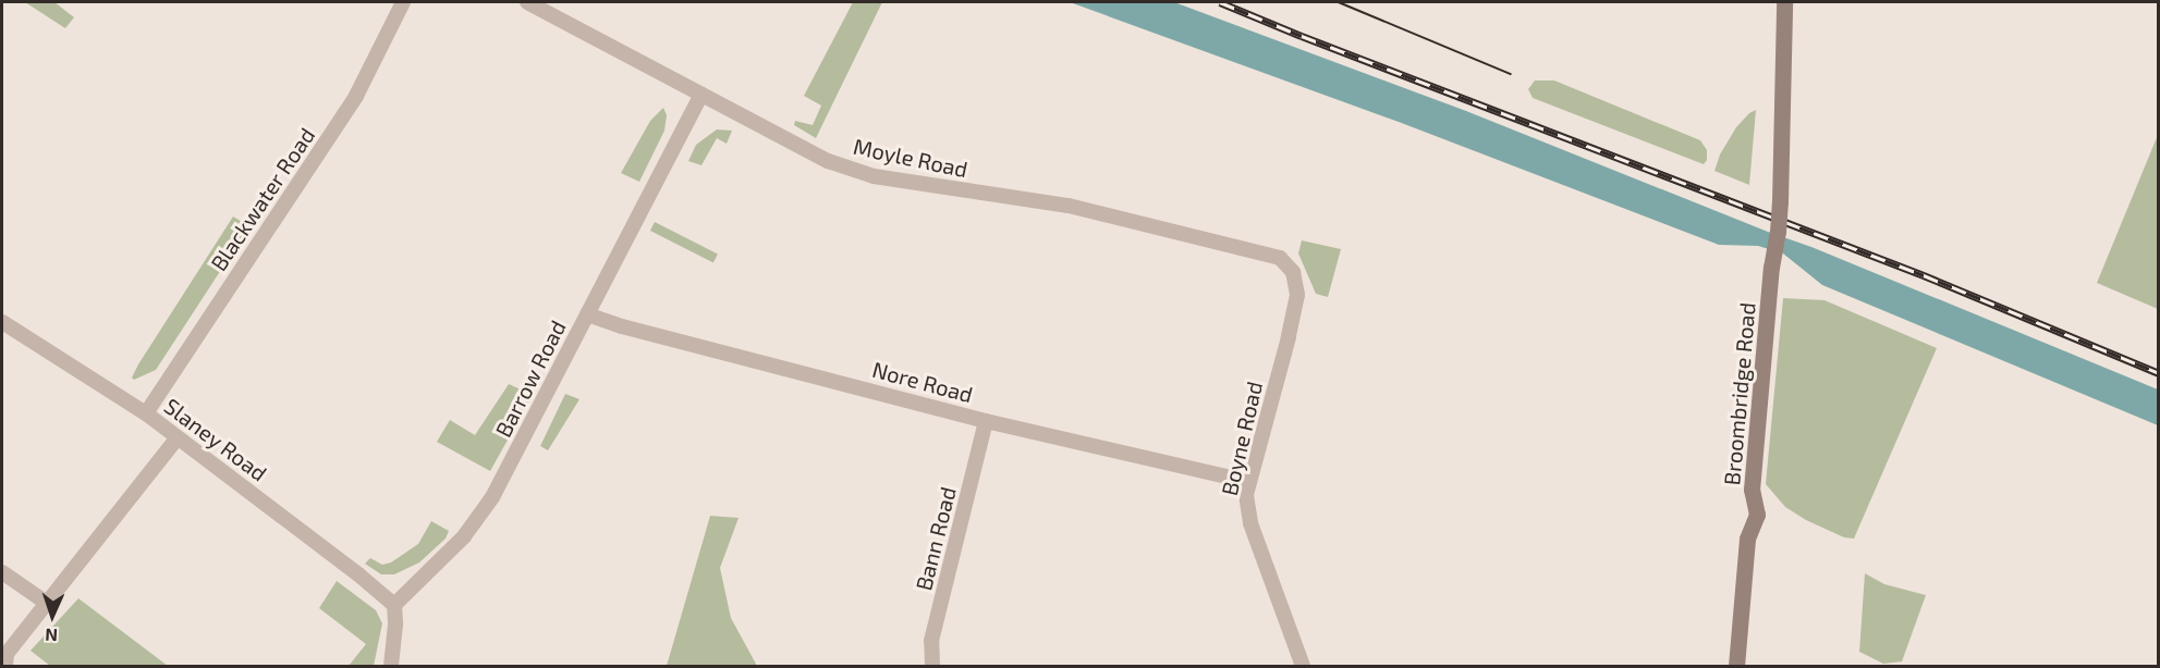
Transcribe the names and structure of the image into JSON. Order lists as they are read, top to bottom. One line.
{"streets":{"street":["Moyle Road","Blackwater Road","Barrow Road","Nore Road","Broombridge Road","Boyne Road","Slaney Road","Bann Road"]},"crossings":[["Moyle Road","Barrow Road"],["Moyle Road","Boyne Road"],["Blackwater Road","Slaney Road"],["Barrow Road","Nore Road"],["Barrow Road","Slaney Road"],["Nore Road","Boyne Road"],["Nore Road","Bann Road"]],"north":"bottom"}
